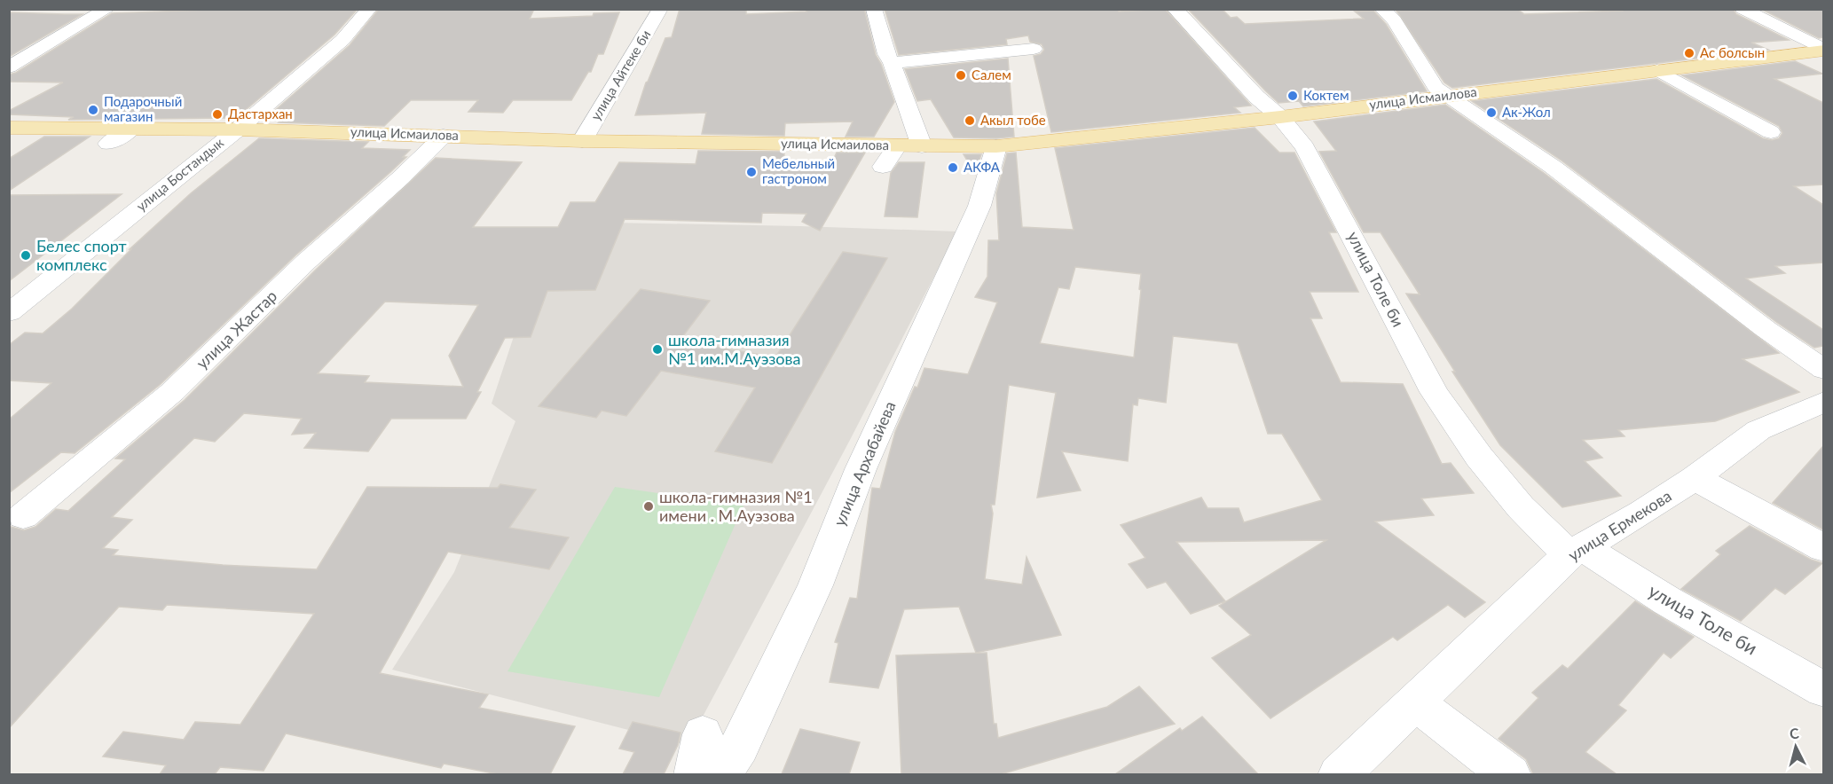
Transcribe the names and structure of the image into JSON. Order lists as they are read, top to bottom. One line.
{"streets":{"main road":["улица Исмаилова"],"street":["улица Айтеке би","улица Бостандык","улица Толе би","улица Жастар","улица Архабайева","улица Ермекова"]},"crossings":[["улица Айтеке би","улица Исмаилова"],["улица Исмаилова","улица Бостандык"],["улица Исмаилова","улица Толе би"],["улица Исмаилова","улица Жастар"],["улица Исмаилова","улица Архабайева"],["улица Толе би","улица Ермекова"]],"places":["Ас болсын","Салем","Коктем","Подарочный магазин","Ак-Жол","Дастархан","Акыл тобе","АКФА","Мебельный гастроном","Белес спорт комплекс","школа-гимназия №1 им.М.Ауэзова","школа-гимназия №1 имени . М.Ауэзова"],"north":"top"}
